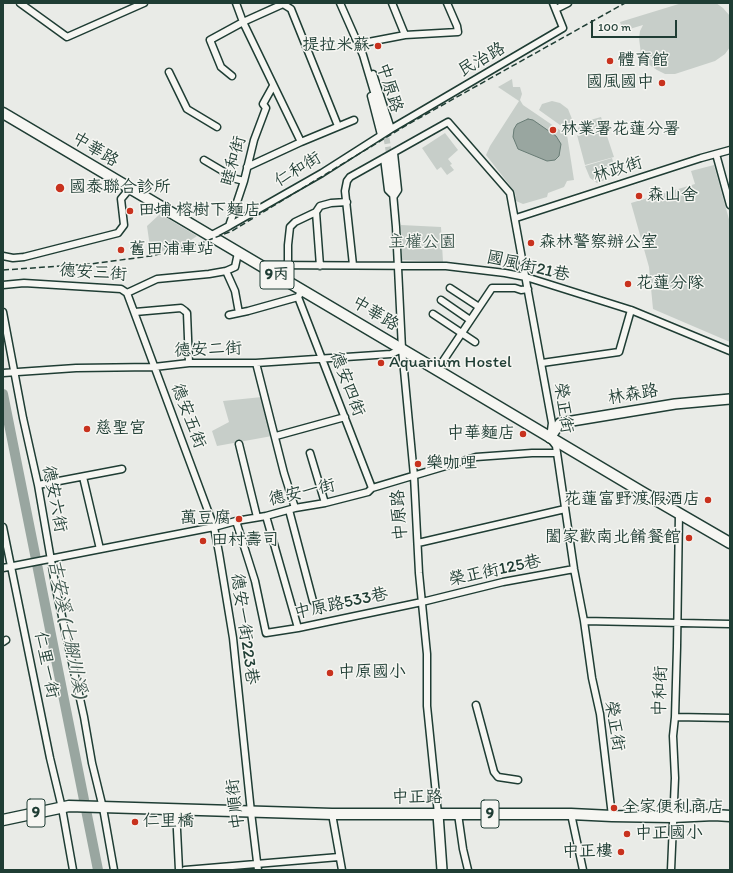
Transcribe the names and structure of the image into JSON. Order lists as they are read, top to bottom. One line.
{"streets":{"main road":["中華路","9丙","中正路","9"],"street":["民治路","中原路","睦和街","仁和街","林政街","國風街21巷","德安三街","德安二街","德安四街","林森路","榮正街","德安五街","德安一街","德安六街","榮正街125巷","中原路533巷","德安一街223巷","仁里一街","中和街","中順街"]},"crossings":[["民治路","中原路"],["民治路","仁和街"],["中原路","中華路"],["中原路","仁和街"],["中原路","國風街21巷"],["中原路","德安二街"],["中原路","榮正街"],["中原路","德安一街"],["中原路","榮正街125巷"],["中原路","中原路533巷"],["中原路","中正路"],["中華路","國風街21巷"],["中華路","德安二街"],["中華路","德安四街"],["中華路","林森路"],["中華路","榮正街"],["中華路","中和街"],["睦和街","仁和街"],["林政街","榮正街"],["國風街21巷","榮正街"],["德安三街","德安五街"],["德安二街","德安四街"],["德安二街","德安五街"],["德安二街","德安六街"],["德安四街","德安一街"],["林森路","榮正街"],["榮正街","德安一街"],["榮正街","榮正街125巷"],["榮正街","中正路"],["德安五街","德安一街"],["德安五街","德安一街223巷"],["德安一街","德安六街"],["德安一街","中原路533巷"],["德安一街","德安一街223巷"],["德安一街","仁里一街"],["德安六街","中正路"],["德安六街","9"],["榮正街125巷","中原路533巷"],["德安一街223巷","中順街"],["仁里一街","9"],["中和街","中正路"],["中正路","中順街"],["中正路","9"]],"water":["吉安溪 (七腳川溪)"],"parks":["主權公園"],"places":["提拉米蘇","體育館","國風國中","林業署花蓮分署","國泰聯合診所","森山舍","田埔 榕樹下麵店","森林警察辦公室","舊田浦車站","花蓮分隊","Aquarium Hostel","慈聖宮","中華麵店","樂咖哩","花蓮富野渡假酒店","萬豆腐","闔家歡南北餚餐館","田村壽司","中原國小","全家便利商店","仁里橋","中正國小","中正樓"],"scale_bar":"100 m"}
